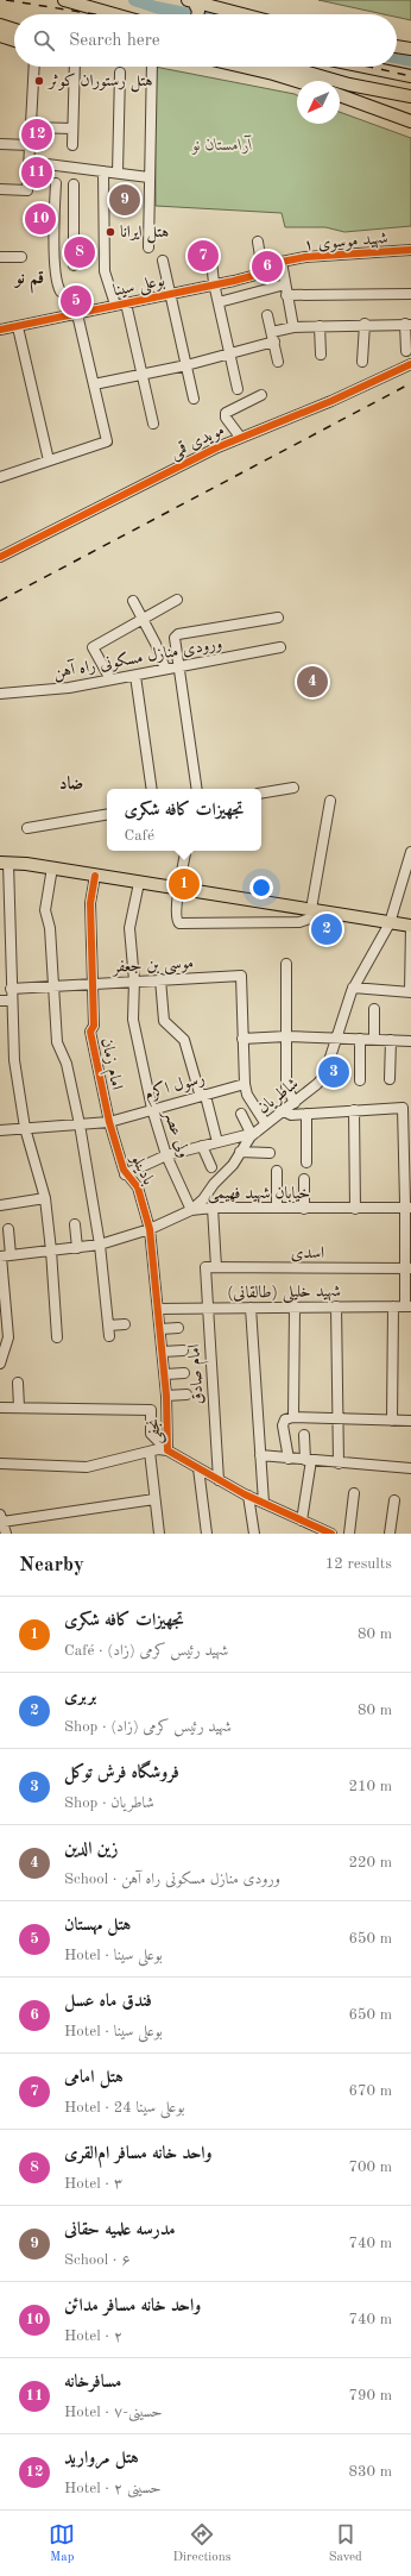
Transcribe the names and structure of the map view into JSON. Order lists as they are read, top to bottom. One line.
{"streets":{"street":["شهید موسوی ۱","بوعلی سینا","مویدی قمی","ورودی منازل مسکونی راه آهن","موسی بن جعفر","امام زمان","رسول اکرم","شاطریان","ولی عصر","بادینلو","خیابان شهید فهیمی","اسدی","شهید خلیلی (طالقانی)","امام صادق","نجفی"]},"crossings":[["شهید موسوی ۱","بوعلی سینا"],["موسی بن جعفر","امام زمان"],["موسی بن جعفر","ولی عصر"],["امام زمان","رسول اکرم"],["امام زمان","بادینلو"],["رسول اکرم","ولی عصر"],["رسول اکرم","بادینلو"],["شاطریان","ولی عصر"],["شاطریان","خیابان شهید فهیمی"],["ولی عصر","خیابان شهید فهیمی"],["بادینلو","خیابان شهید فهیمی"],["بادینلو","نجفی"],["خیابان شهید فهیمی","نجفی"],["اسدی","امام صادق"],["شهید خلیلی (طالقانی)","امام صادق"],["شهید خلیلی (طالقانی)","نجفی"],["امام صادق","نجفی"]],"districts":["قم نو","ضاد"],"parks":["آرامستان نو"],"places":["هتل رستوران کوثر","هتل ایرانا"],"north":"bottom left","page":{"search":"Search here","pins":["12","11","9","10","8","7","6","5","4","1","2","3"],"popup":["تجهیزات کافه شکری","Café"],"heading":["Nearby","12 results"],"list":[{"mark":"1","name":"تجهیزات کافه شکری","note":"Café · شهید رئیس کرمی (زاد)","value":"80 m"},{"mark":"2","name":"بربری","note":"Shop · شهید رئیس کرمی (زاد)","value":"80 m"},{"mark":"3","name":"فروشگاه فرش توکل","note":"Shop · شاطریان","value":"210 m"},{"mark":"4","name":"زین الدین","note":"School · ورودی منازل مسکونی راه آهن","value":"220 m"},{"mark":"5","name":"هتل مهستان","note":"Hotel · بوعلی سینا","value":"650 m"},{"mark":"6","name":"فندق ماه عسل","note":"Hotel · بوعلی سینا","value":"650 m"},{"mark":"7","name":"هتل امامی","note":"Hotel · بوعلی سینا 24","value":"670 m"},{"mark":"8","name":"واحد خانه مسافر ام‌القری","note":"Hotel · ۳","value":"700 m"},{"mark":"9","name":"مدرسه علمیه حقانی","note":"School · ۶","value":"740 m"},{"mark":"10","name":"واحد خانه مسافر مدائن","note":"Hotel · ۲","value":"740 m"},{"mark":"11","name":"مسافرخانه","note":"Hotel · حسینی-۷","value":"790 m"},{"mark":"12","name":"هتل مروارید","note":"Hotel · حسینی ۲","value":"830 m"}],"nav":["Map","Directions","Saved"]}}
